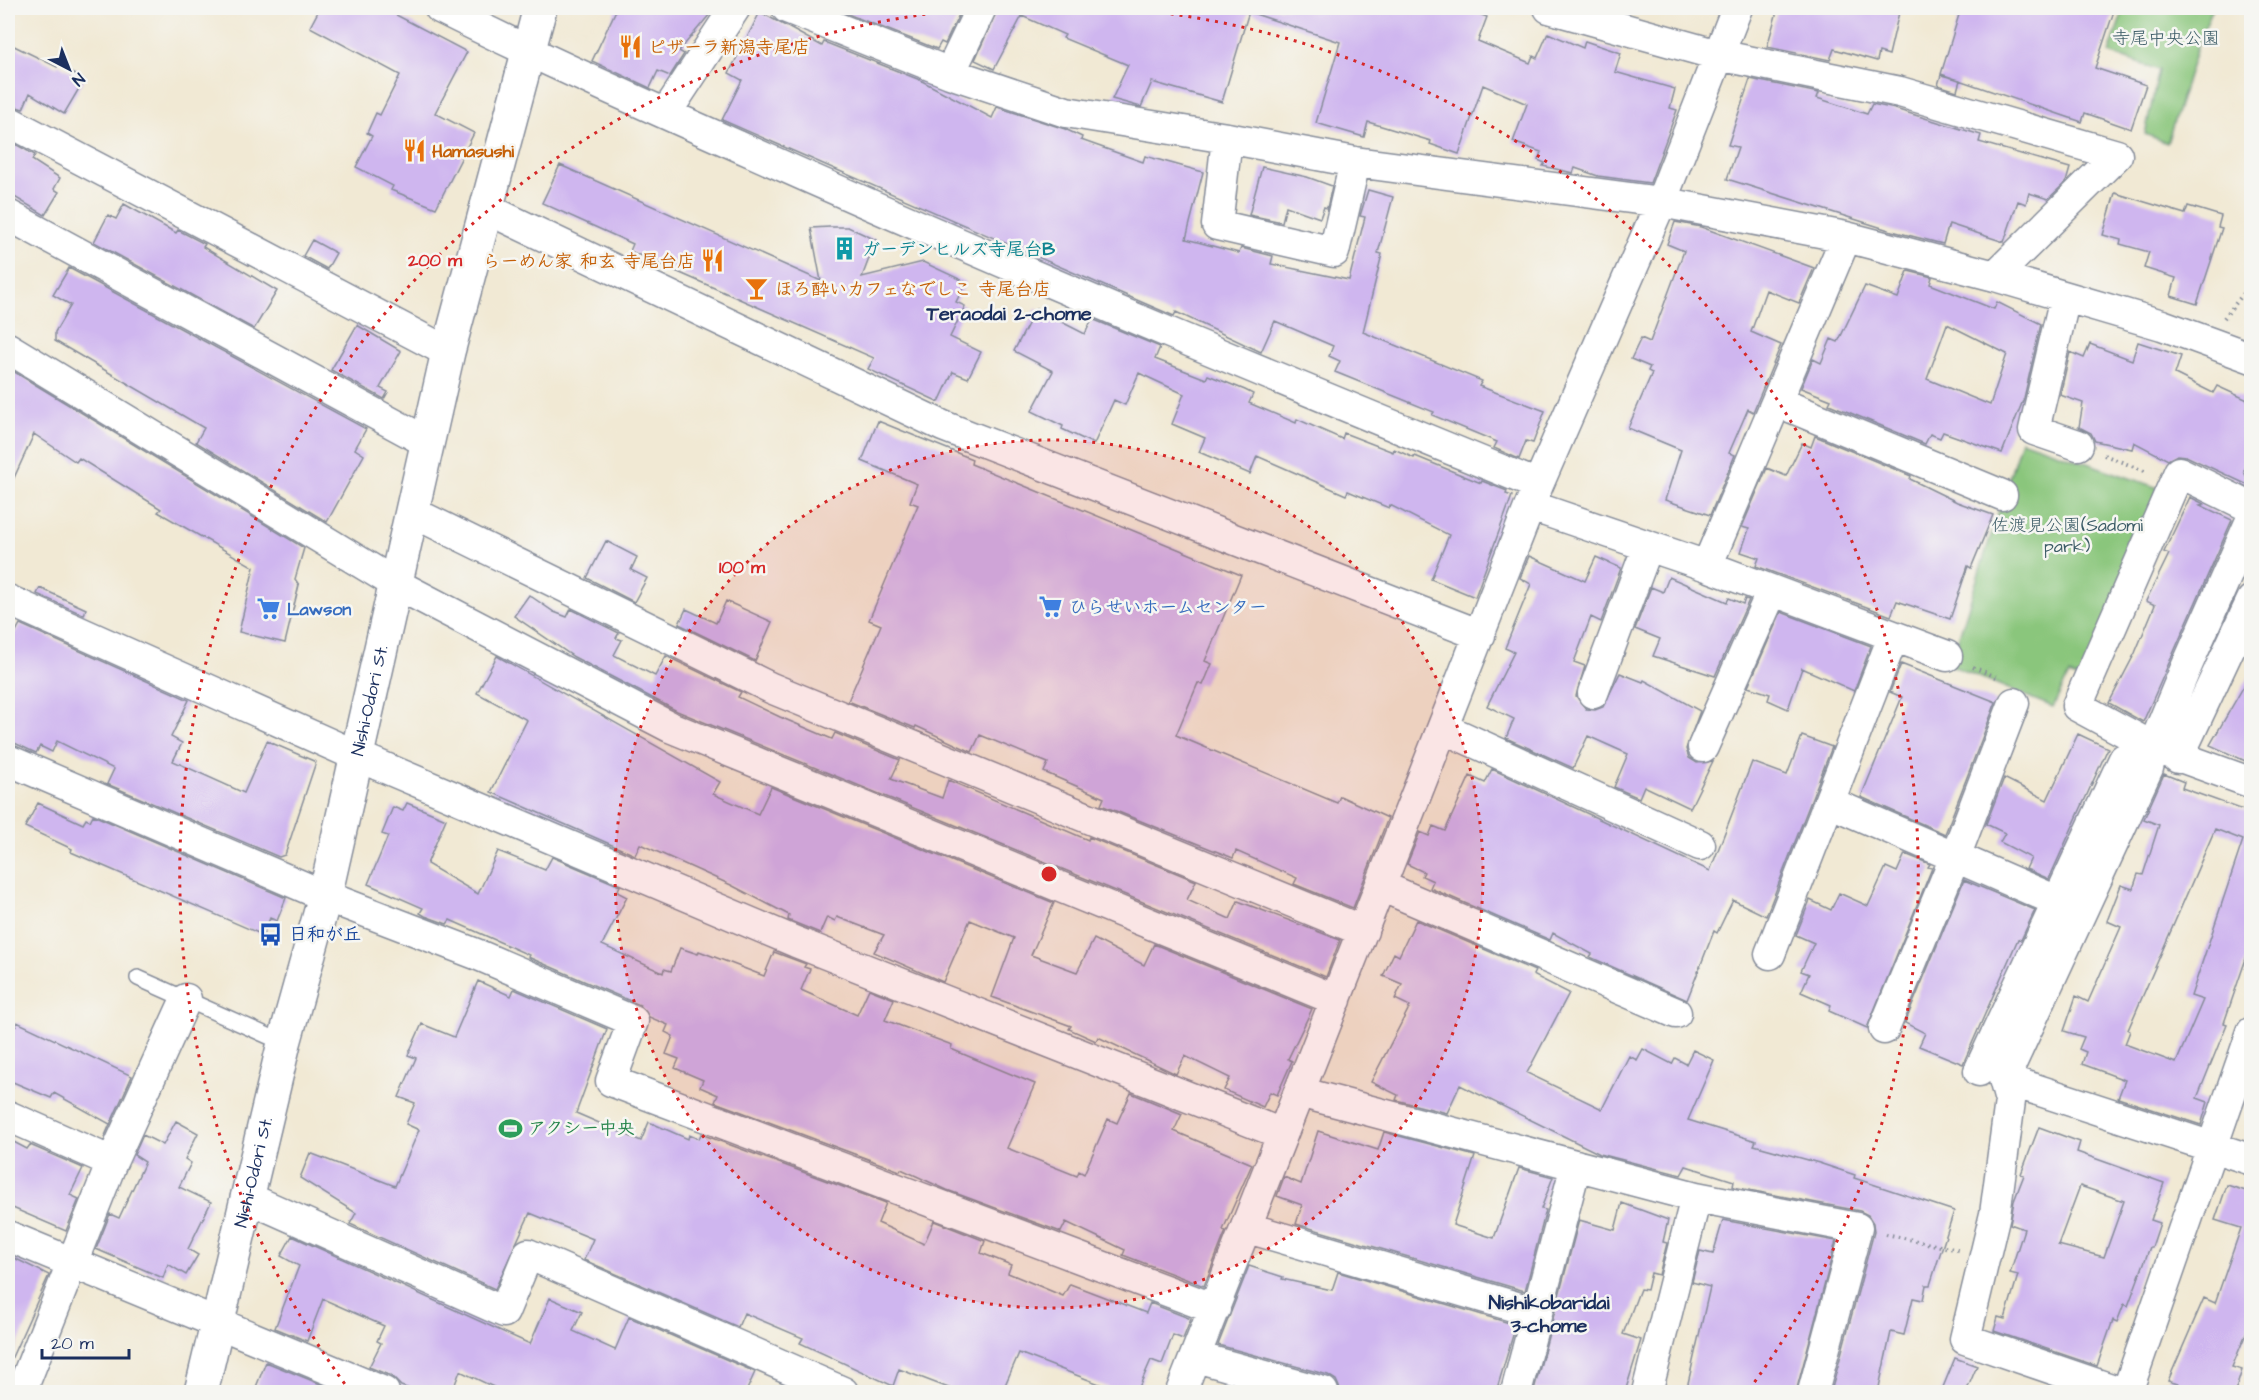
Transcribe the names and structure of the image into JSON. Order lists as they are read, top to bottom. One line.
{"streets":{"street":["Nishi-Odori St."]},"districts":["Teraodai 2-chome","Nishikobaridai 3-chome"],"parks":["寺尾中央公園","佐渡見公園(Sadomi park)"],"places":{"restaurant":["ピザーラ新潟寺尾店","Hamasushi","らーめん家 和玄 寺尾台店"],"building":["ガーデンヒルズ寺尾台B"],"bar":["ほろ酔いカフェなでしこ 寺尾台店"],"supermarket":["ひらせいホームセンター","Lawson"],"bus stop":["日和が丘"],"sports":["アクシー中央"]},"scale_bar":"20 m","north":"bottom right","rings":["200 m","100 m"]}
